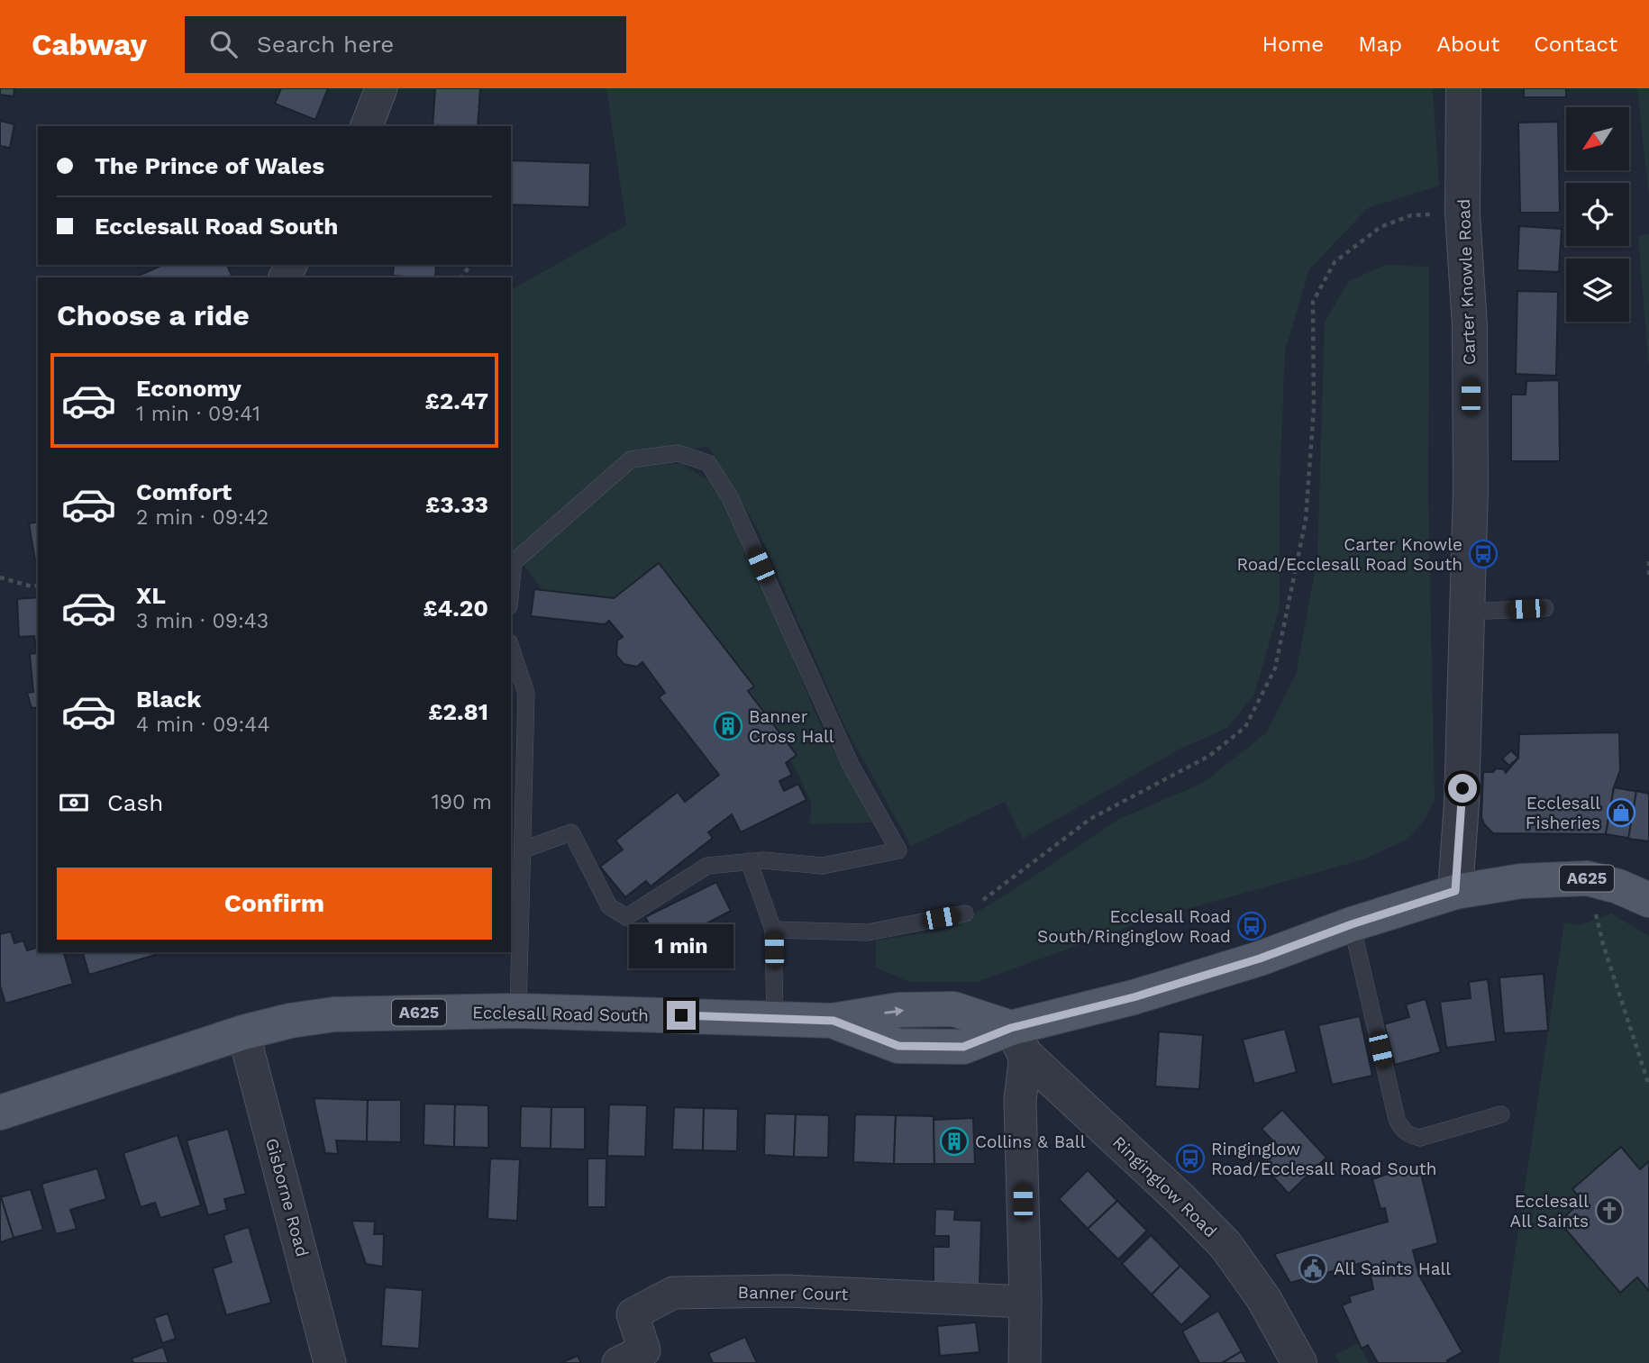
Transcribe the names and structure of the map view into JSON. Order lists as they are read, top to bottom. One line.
{"streets":{"main road":["A625","Ecclesall Road South"],"street":["Carter Knowle Road","Ringinglow Road","Gisborne Road","Banner Court"]},"crossings":[["Carter Knowle Road","A625"],["A625","Ecclesall Road South"],["A625","Ringinglow Road"],["Ecclesall Road South","Ringinglow Road"],["Ecclesall Road South","Gisborne Road"]],"places":{"bus stop":["Carter Knowle Road/Ecclesall Road South","Ecclesall Road South/Ringinglow Road","Ringinglow Road/Ecclesall Road South"],"building":["Banner Cross Hall","Collins & Ball"],"shop":["Ecclesall Fisheries"],"church":["Ecclesall All Saints"],"public building":["All Saints Hall"]},"north":"bottom left","page":{"header":"Cabway","search":"Search here","nav":["Home","Map","About","Contact"],"banner":["The Prince of Wales","Ecclesall Road South"],"heading":"Choose a ride","list":[{"name":"Economy","note":"1 min · 09:41","value":"£2.47"},{"name":"Comfort","note":"2 min · 09:42","value":"£3.33"},{"name":"XL","note":"3 min · 09:43","value":"£4.20"},{"name":"Black","note":"4 min · 09:44","value":"£2.81"}],"pay":["Cash","190 m"],"buttons":"Confirm","bubble":"1 min"}}
